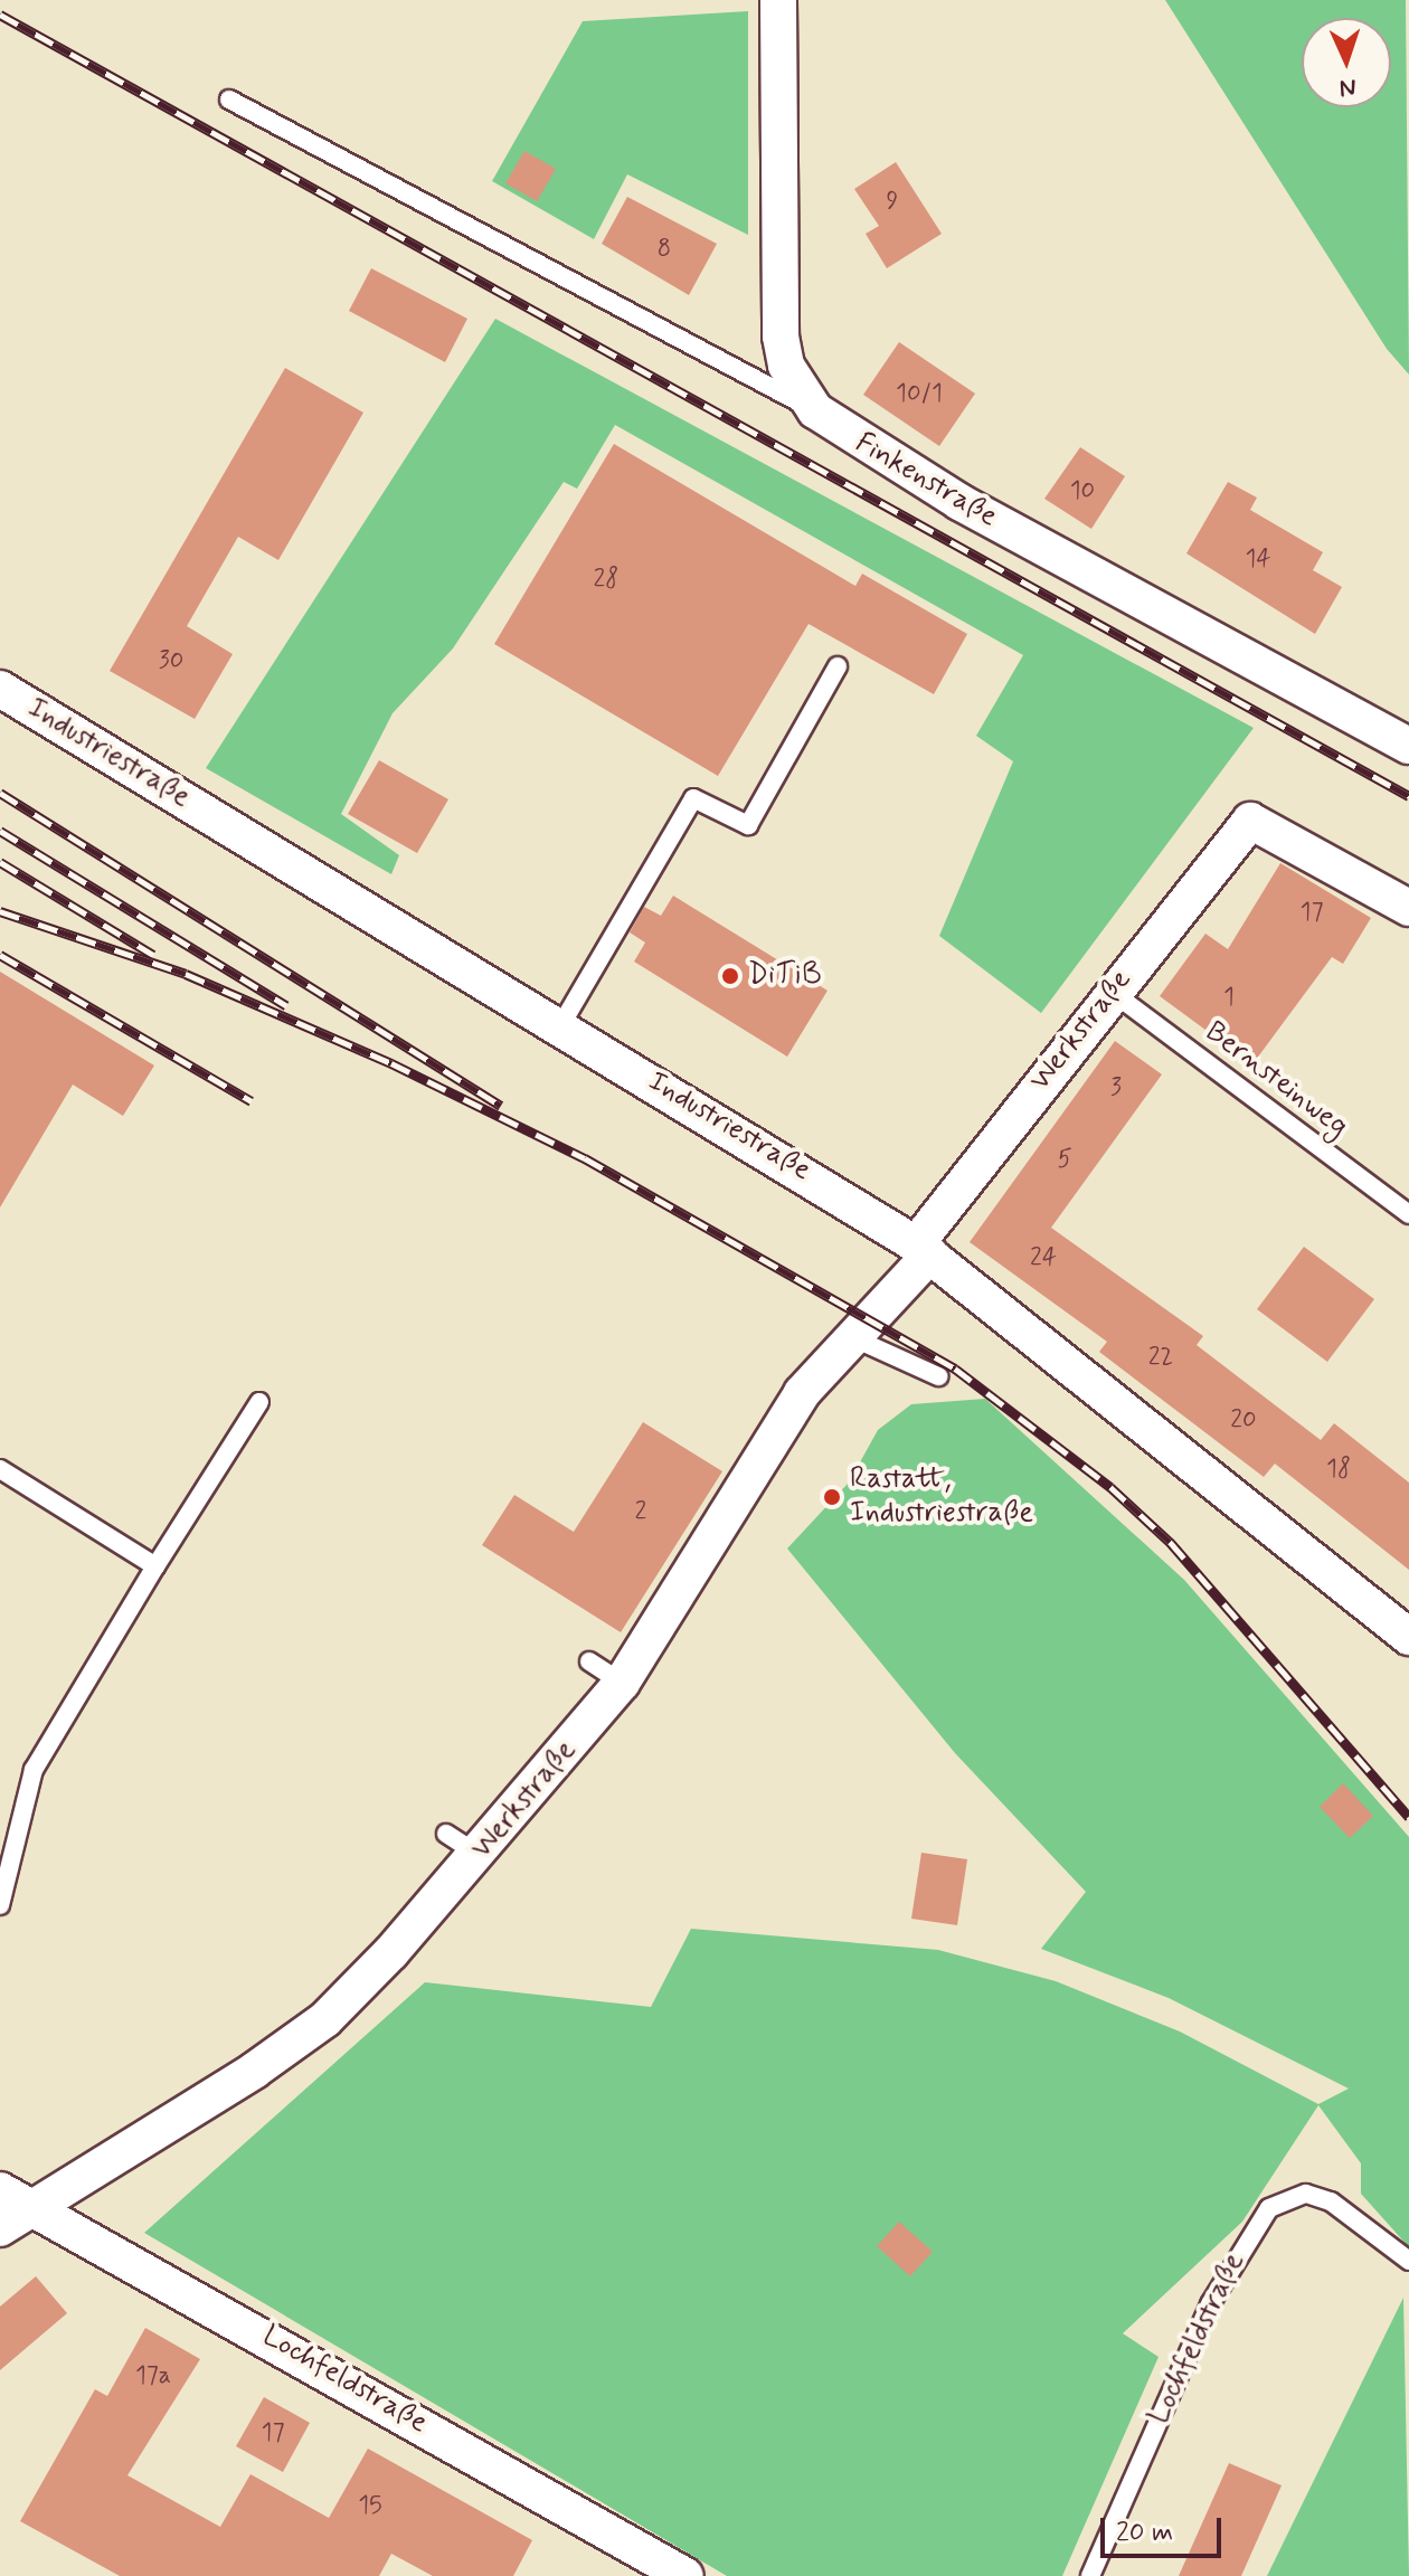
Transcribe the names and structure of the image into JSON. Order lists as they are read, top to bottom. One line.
{"streets":{"street":["Finkenstraße","Industriestraße","Werkstraße","Lochfeldstraße"],"lane":["Bernsteinweg"]},"crossings":[["Industriestraße","Werkstraße"],["Werkstraße","Bernsteinweg"],["Werkstraße","Lochfeldstraße"]],"places":["DiTiB","Rastatt, Industriestraße"],"house_numbers":["9","8","10/1","10","14","28","30","17","1","3","5","24","22","20","18","2","17a","17","15"],"scale_bar":"20 m","north":"bottom"}
